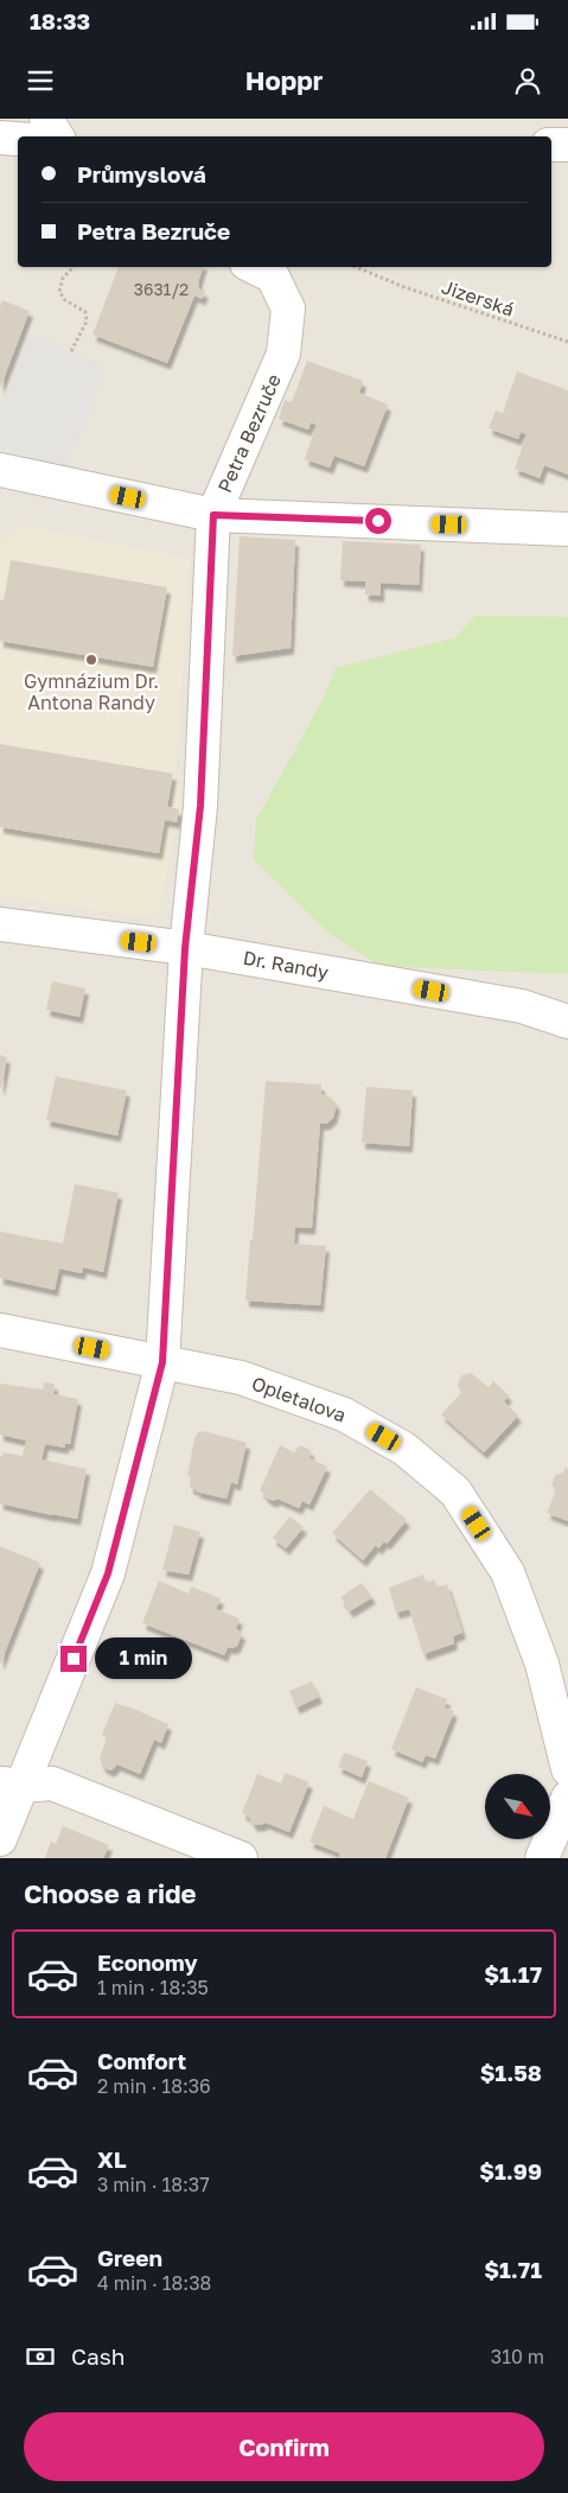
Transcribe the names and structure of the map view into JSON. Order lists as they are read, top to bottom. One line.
{"streets":{"street":["Petra Bezruče","Dr. Randy","Opletalova"],"path":["Jizerská"]},"crossings":[["Petra Bezruče","Dr. Randy"],["Petra Bezruče","Opletalova"]],"places":["Gymnázium Dr. Antona Randy"],"house_numbers":["3631/2"],"north":"bottom right","page":{"status":"18:33","header":"Hoppr","banner":["Průmyslová","Petra Bezruče"],"bubble":"1 min","heading":"Choose a ride","list":[{"name":"Economy","note":"1 min · 18:35","value":"$1.17"},{"name":"Comfort","note":"2 min · 18:36","value":"$1.58"},{"name":"XL","note":"3 min · 18:37","value":"$1.99"},{"name":"Green","note":"4 min · 18:38","value":"$1.71"}],"pay":["Cash","310 m"],"buttons":"Confirm"}}
